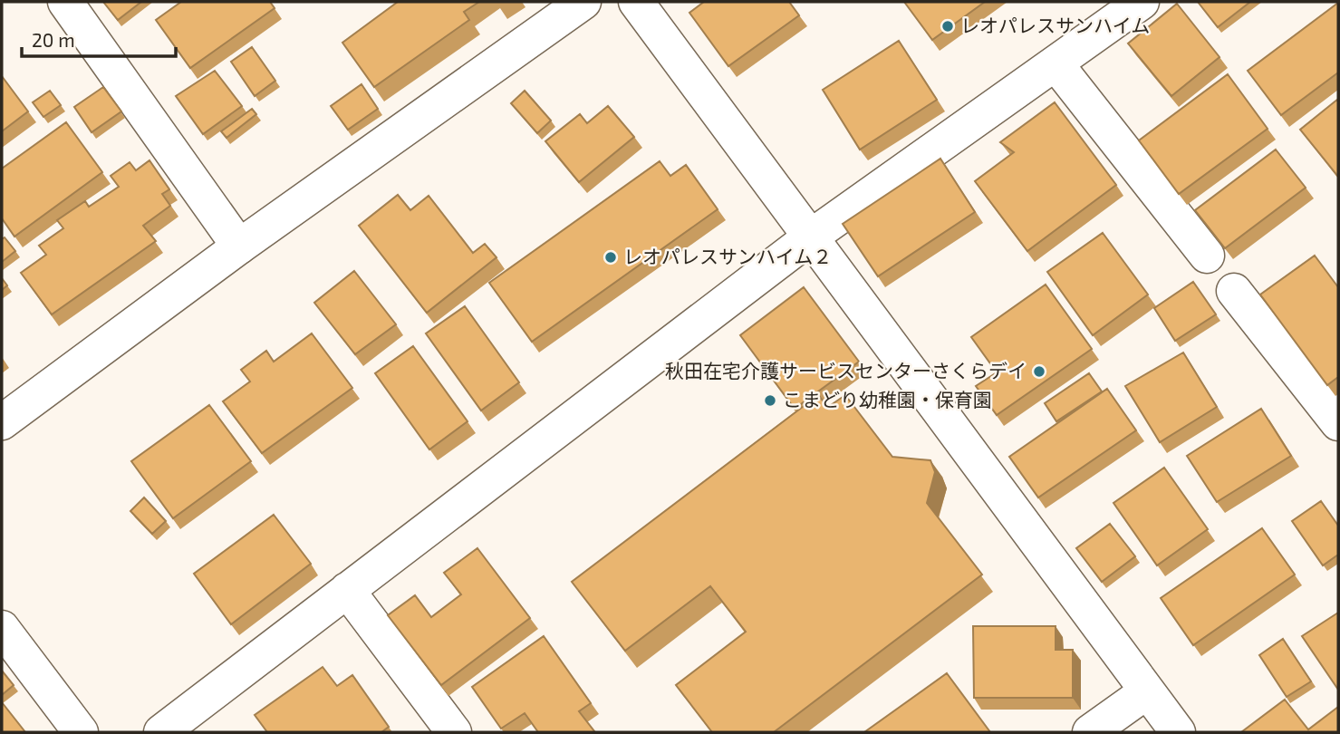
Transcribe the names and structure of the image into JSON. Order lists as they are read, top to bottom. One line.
{"places":["レオパレスサンハイム","レオパレスサンハイム２","秋田在宅介護サービスセンターさくらデイ","こまどり幼稚園・保育園"],"scale_bar":"20 m"}
